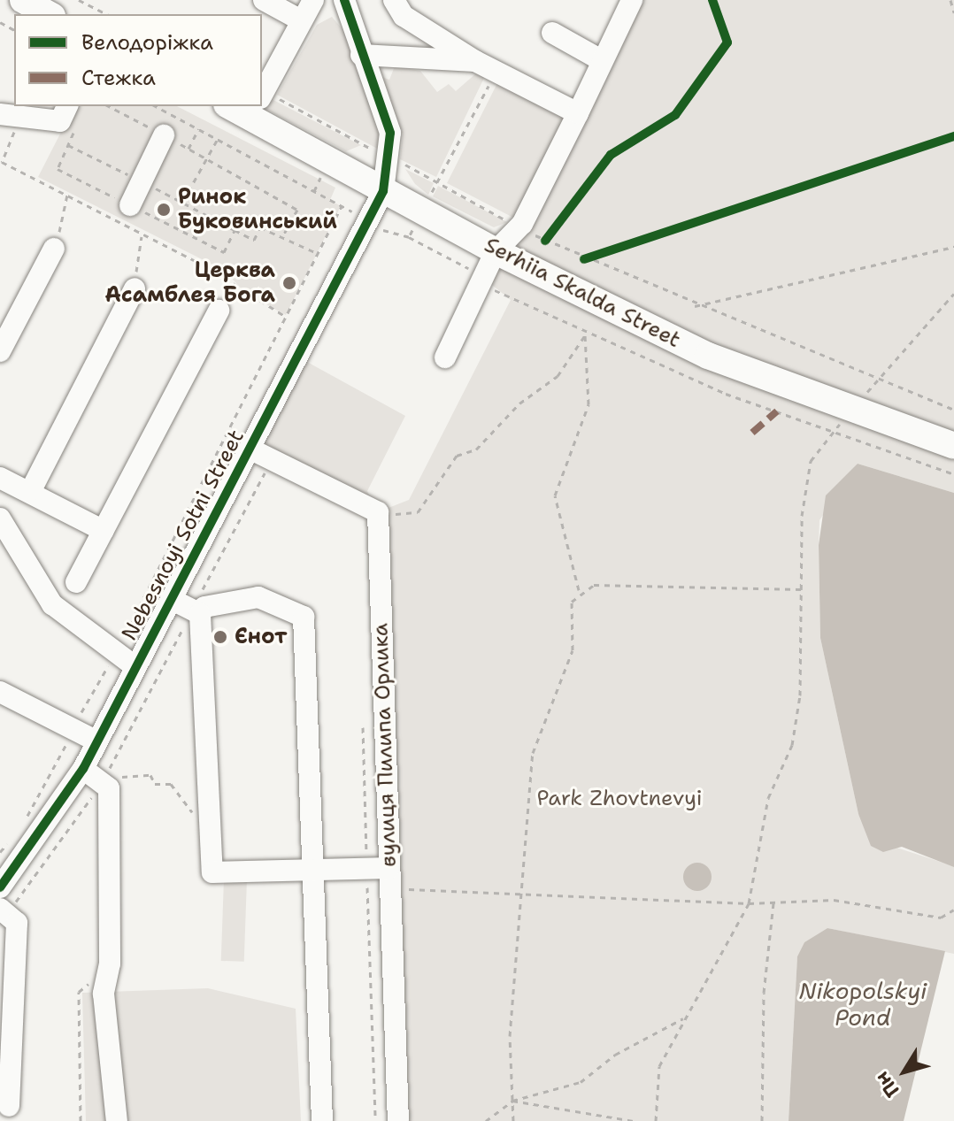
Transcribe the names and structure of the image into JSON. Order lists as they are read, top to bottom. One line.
{"streets":{"main road":["Serhiia Skalda Street"],"street":["Nebesnoyi Sotni Street","вулиця Пилипа Орлика"]},"crossings":[["Serhiia Skalda Street","Nebesnoyi Sotni Street"],["Nebesnoyi Sotni Street","вулиця Пилипа Орлика"]],"water":["Nikopolskyi Pond"],"parks":["Park Zhovtnevyi"],"places":["Ринок Буковинський","Церква Асамблея Бога","Єнот"],"legend":["Велодоріжка","Стежка"],"north":"bottom left"}
